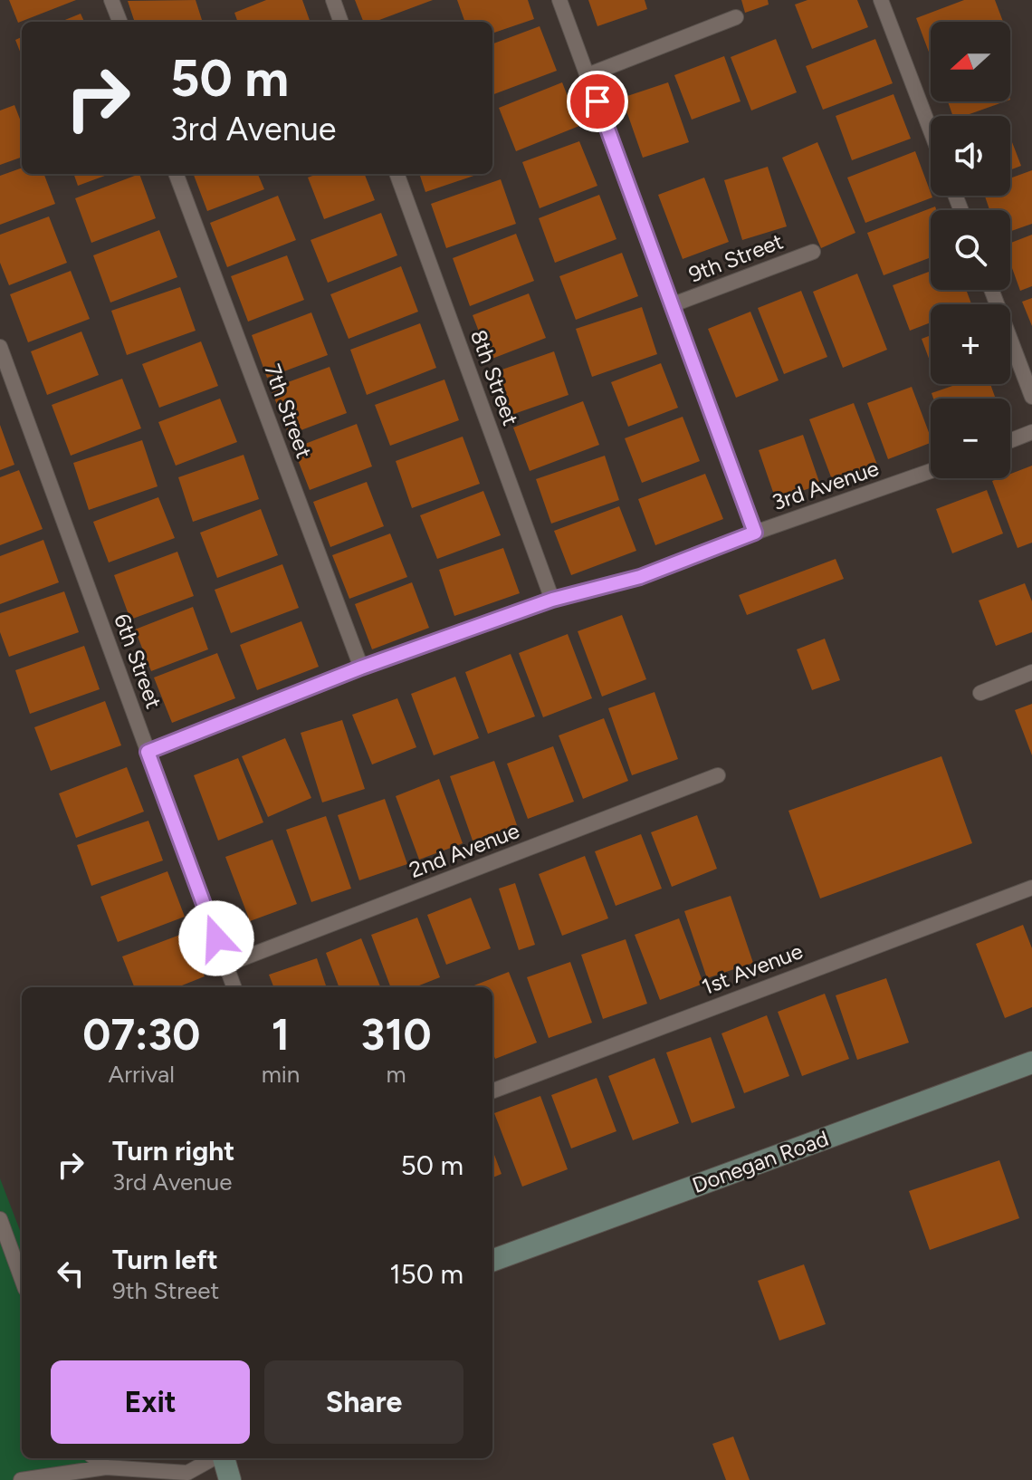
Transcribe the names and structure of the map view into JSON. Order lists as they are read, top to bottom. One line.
{"streets":{"street":["Donegan Road"],"lane":["9th Street","8th Street","7th Street","3rd Avenue","6th Street","2nd Avenue","1st Avenue"]},"crossings":[["9th Street","3rd Avenue"],["8th Street","3rd Avenue"],["7th Street","3rd Avenue"],["3rd Avenue","6th Street"],["6th Street","2nd Avenue"]],"north":"left","page":{"map_buttons":["+","−"],"turn":["50 m","3rd Avenue"],"eta":["07:30","Arrival","1","min","310","m"],"list":[{"name":"Turn right","note":"3rd Avenue","value":"50 m"},{"name":"Turn left","note":"9th Street","value":"150 m"}],"buttons":["Exit","Share"]}}
